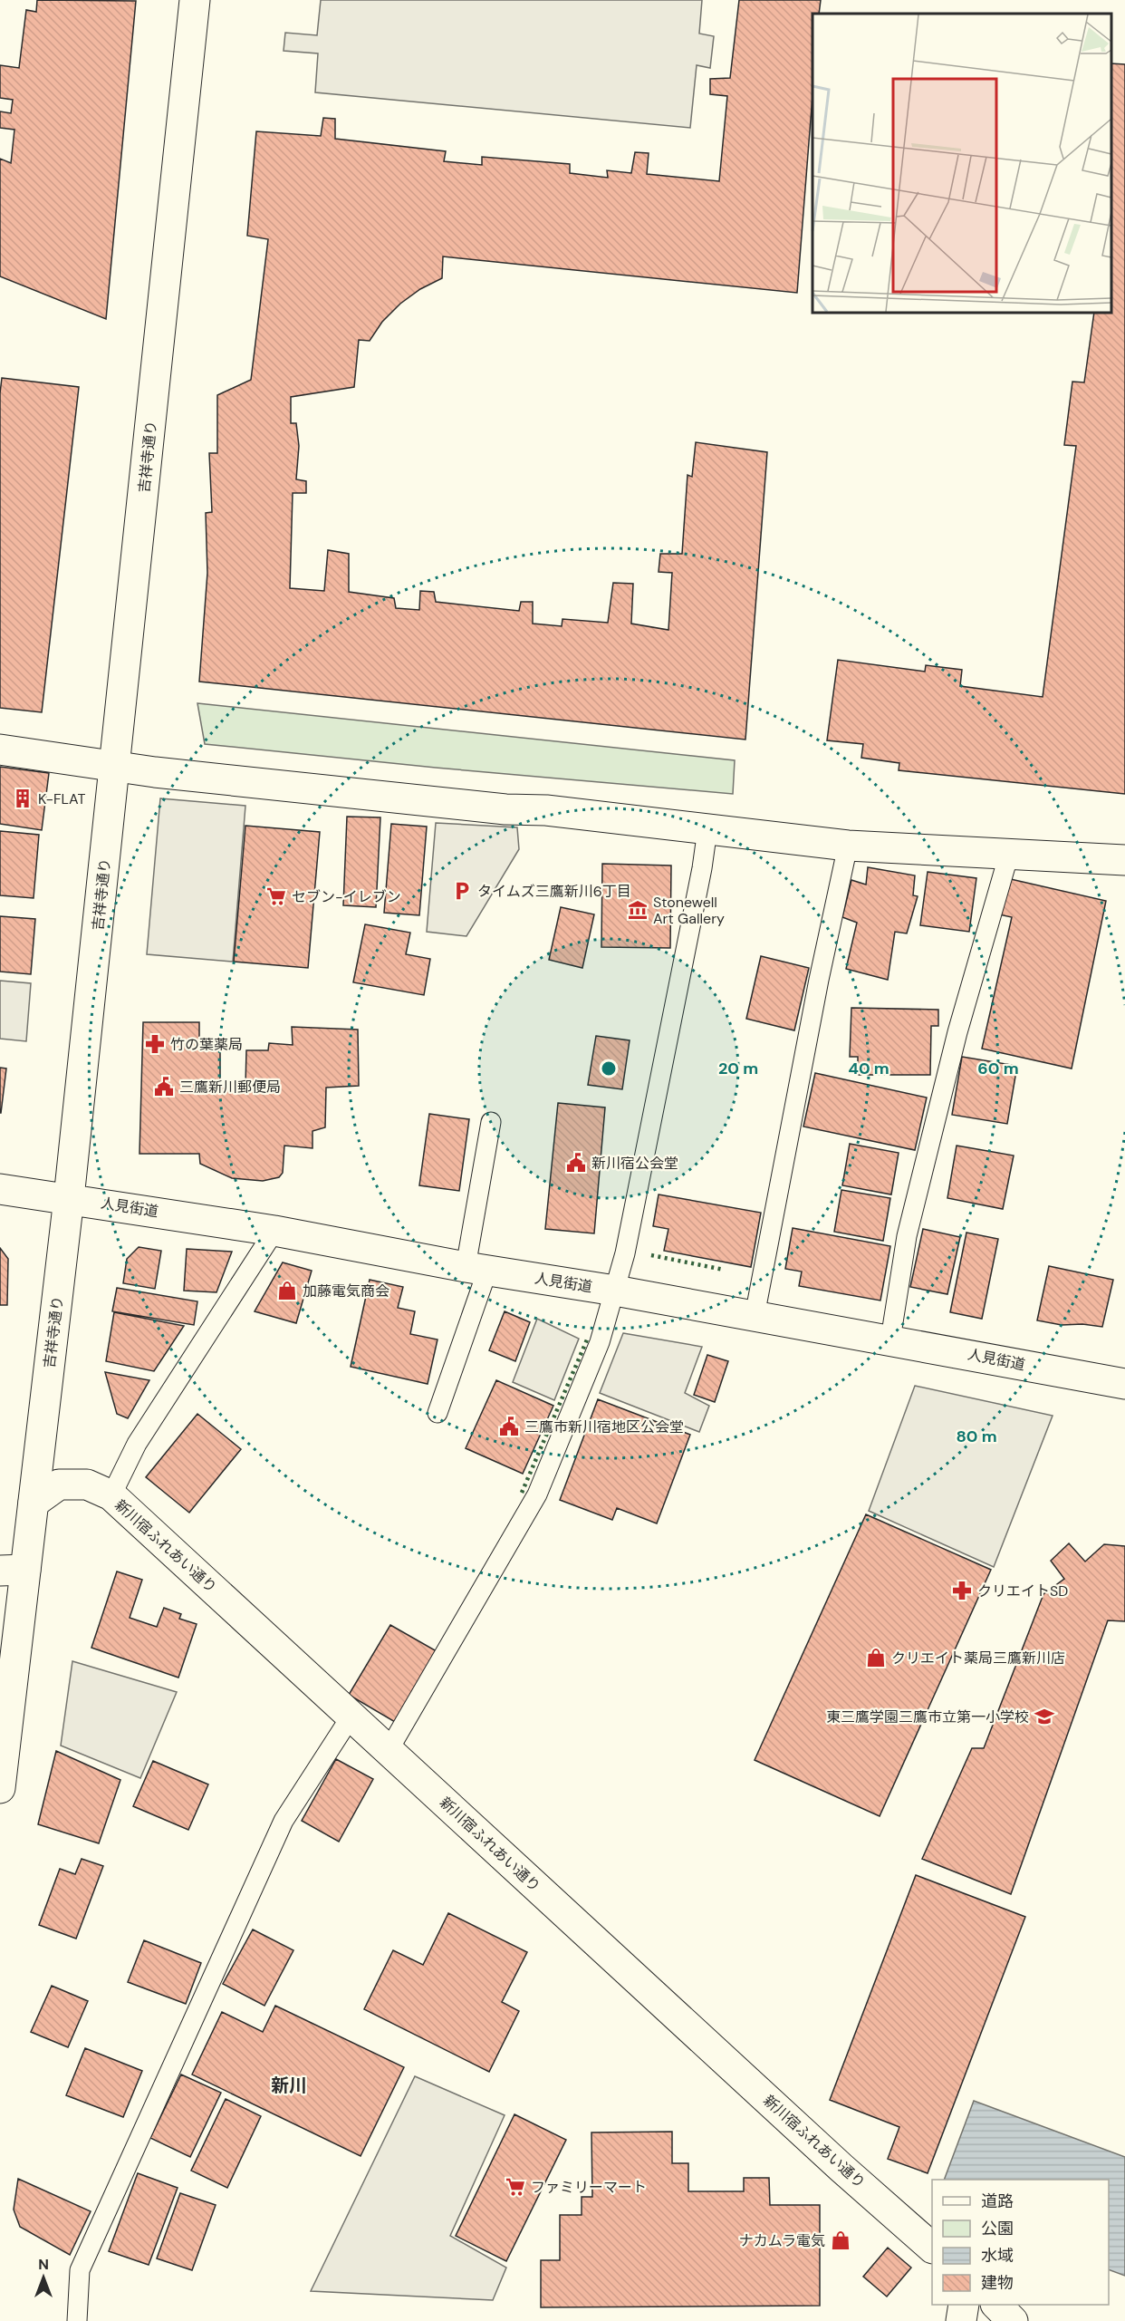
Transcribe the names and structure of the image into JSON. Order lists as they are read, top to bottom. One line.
{"streets":{"main road":["吉祥寺通り","人見街道","新川宿ふれあい通り"]},"crossings":[["吉祥寺通り","人見街道"],["吉祥寺通り","新川宿ふれあい通り"]],"districts":["新川"],"places":{"building":["K-FLAT"],"parking":["タイムズ三鷹新川6丁目"],"supermarket":["セブン-イレブン","ファミリーマート"],"museum":["Stonewell Art Gallery"],"pharmacy":["竹の葉薬局","クリエイトSD"],"public building":["三鷹新川郵便局","新川宿公会堂","三鷹市新川宿地区公会堂"],"shop":["加藤電気商会","クリエイト薬局三鷹新川店","ナカムラ電気"],"school or university":["東三鷹学園三鷹市立第一小学校"]},"legend":["道路","公園","水域","建物"],"north":"top","rings":["20 m","40 m","60 m","80 m"]}
